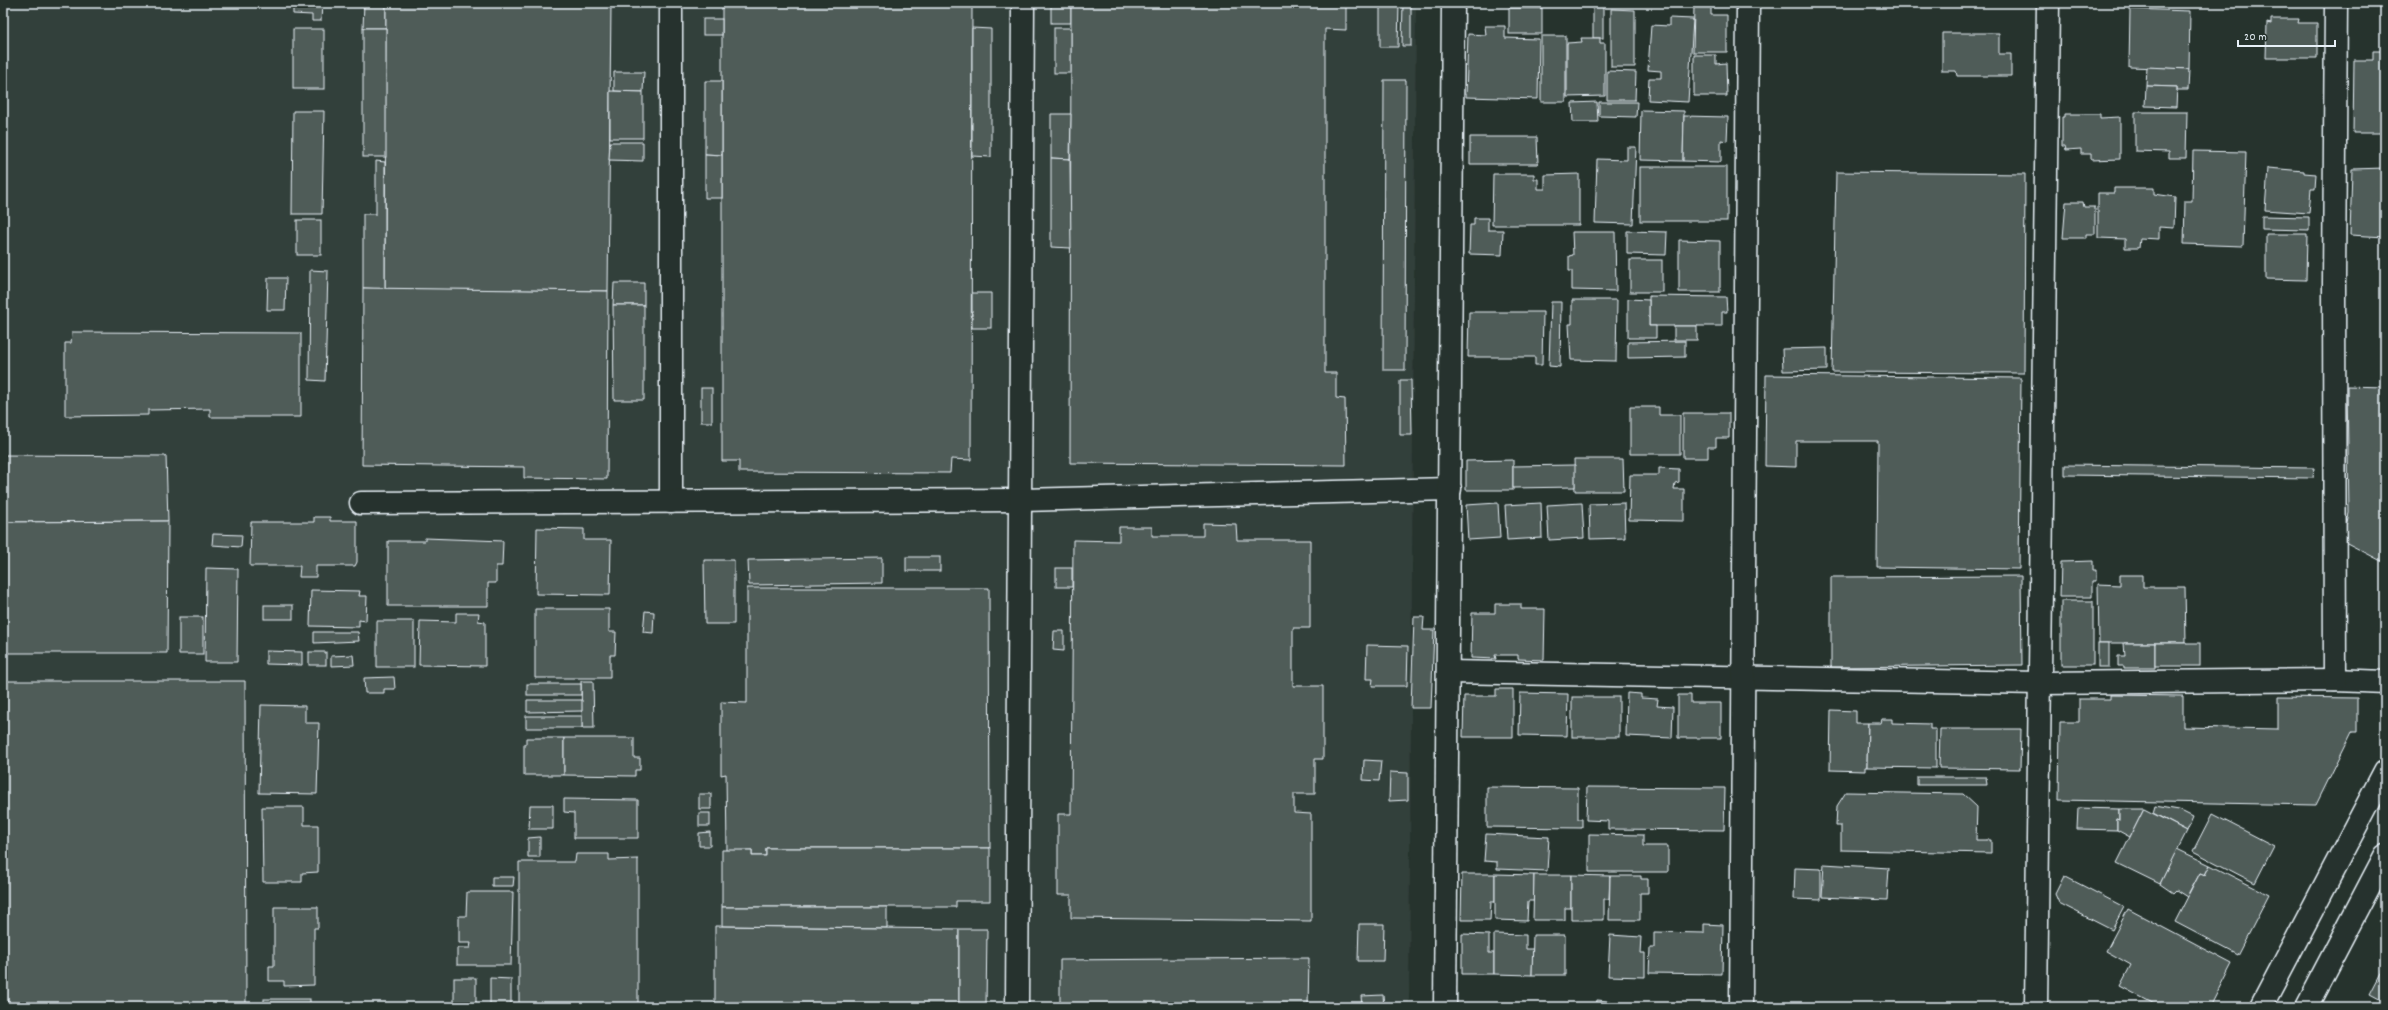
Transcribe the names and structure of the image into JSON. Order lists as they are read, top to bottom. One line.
{"scale_bar":"20 m"}
